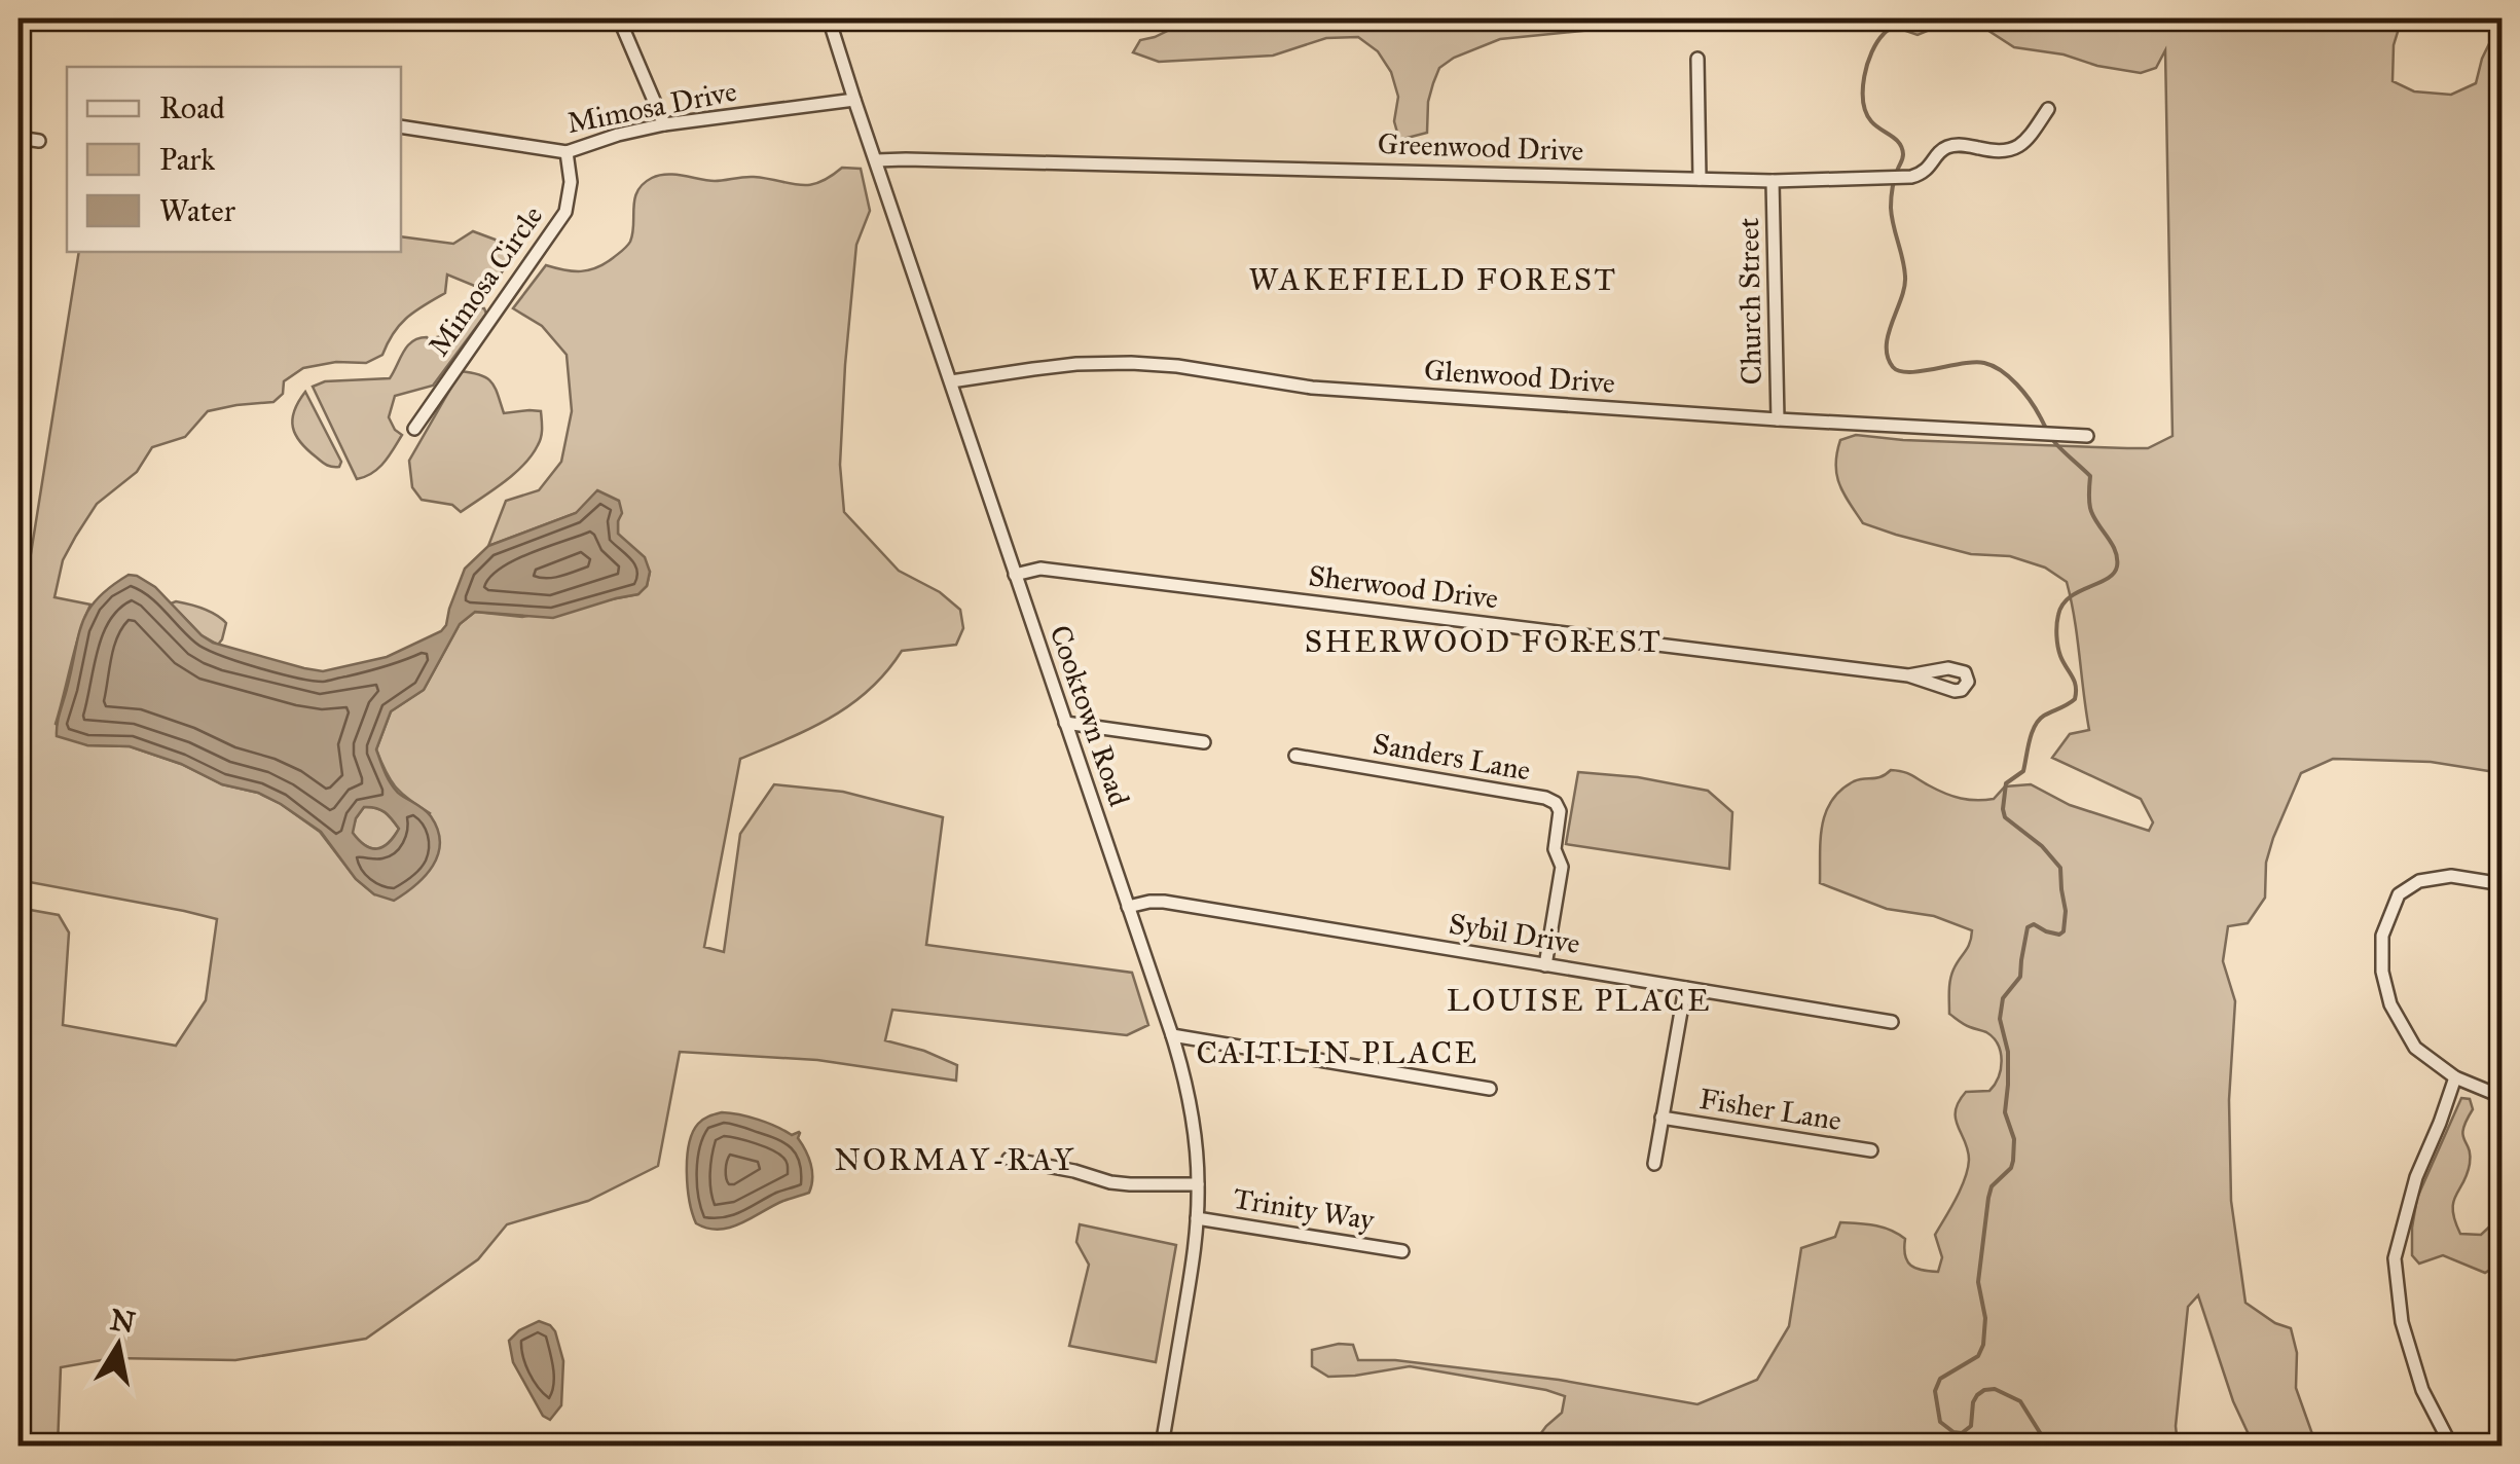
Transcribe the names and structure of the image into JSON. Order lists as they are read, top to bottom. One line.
{"streets":{"street":["Mimosa Drive","Greenwood Drive","Mimosa Circle","Church Street","Glenwood Drive","Sherwood Drive","Cooktown Road","Sanders Lane","Sybil Drive","Fisher Lane","Trinity Way"]},"crossings":[["Mimosa Drive","Mimosa Circle"],["Mimosa Drive","Cooktown Road"],["Greenwood Drive","Church Street"],["Greenwood Drive","Cooktown Road"],["Church Street","Glenwood Drive"],["Glenwood Drive","Cooktown Road"],["Sherwood Drive","Cooktown Road"],["Cooktown Road","Sybil Drive"],["Cooktown Road","Trinity Way"],["Sanders Lane","Sybil Drive"]],"districts":["WAKEFIELD FOREST","SHERWOOD FOREST","LOUISE PLACE","CAITLIN PLACE","NORMAY-RAY"],"legend":["Road","Park","Water"],"north":"top"}
